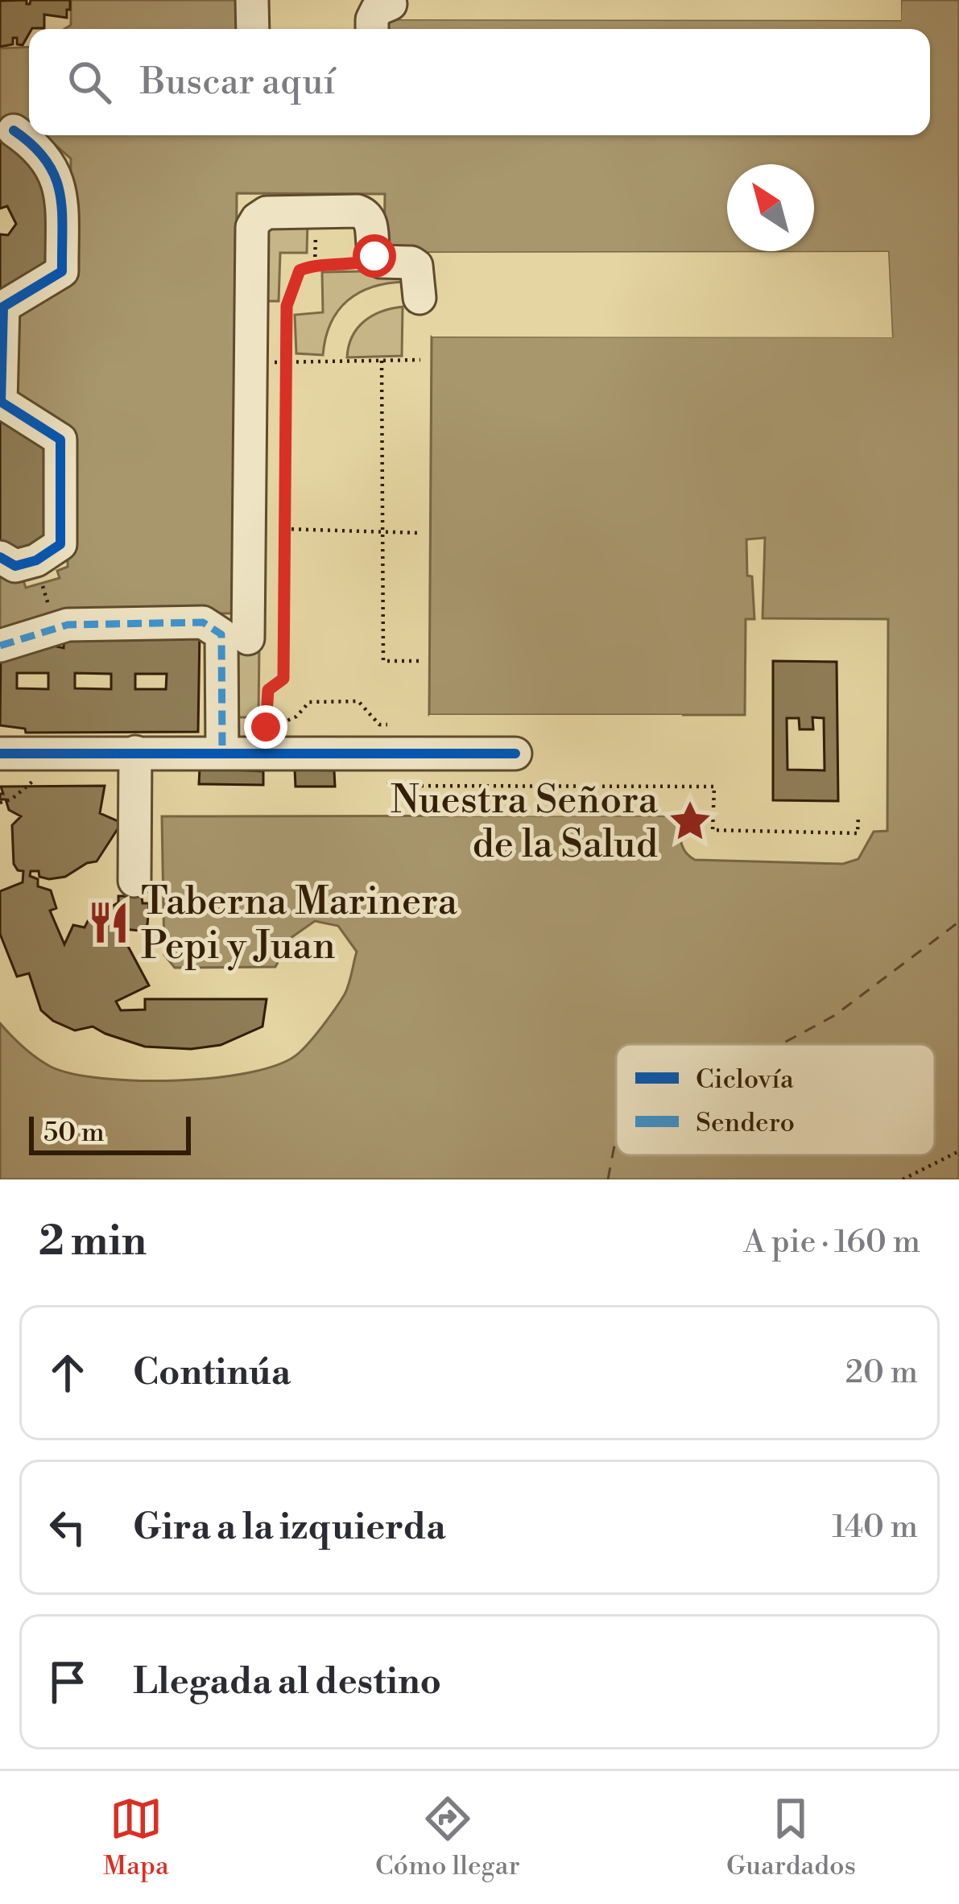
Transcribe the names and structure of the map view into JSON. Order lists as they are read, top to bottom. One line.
{"places":{"place":["Nuestra Señora de la Salud"],"restaurant":["Taberna Marinera Pepi y Juan"]},"legend":["Ciclovía","Sendero"],"scale_bar":"50 m","north":"top left","page":{"search":"Buscar aquí","scale":"50 m","heading":["2 min","A pie · 160 m"],"list":[["Continúa","20 m"],["Gira a la izquierda","140 m"],"Llegada al destino"],"nav":["Mapa","Cómo llegar","Guardados"]}}
